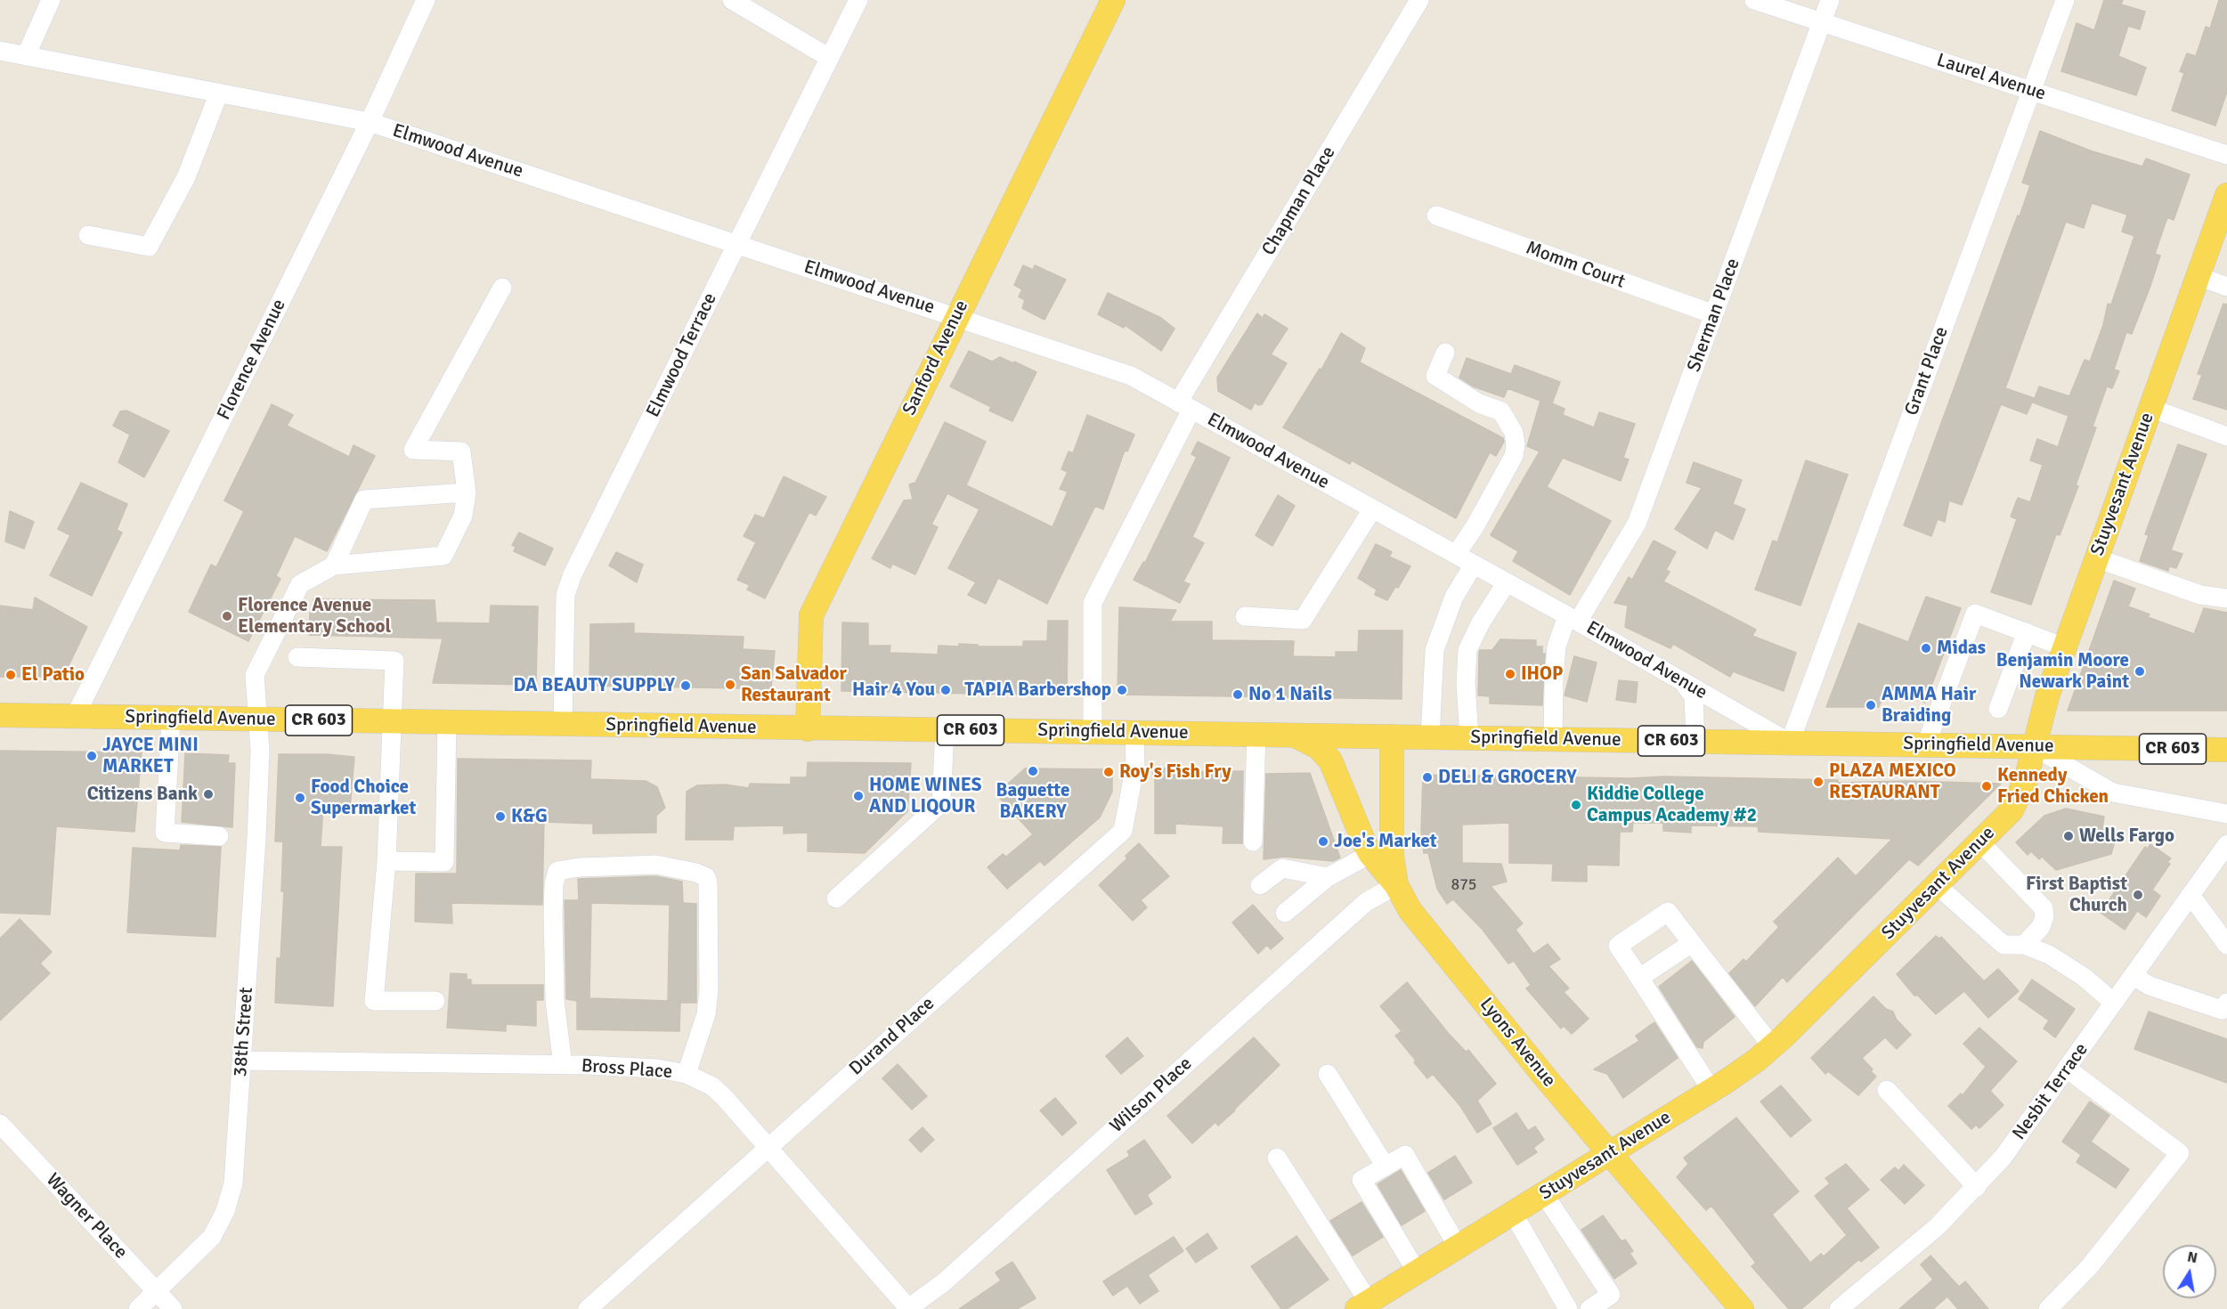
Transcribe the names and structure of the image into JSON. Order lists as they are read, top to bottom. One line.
{"streets":{"main road":["Sanford Avenue","Stuyvesant Avenue","Springfield Avenue","CR 603","Lyons Avenue"],"street":["Laurel Avenue","Elmwood Avenue","Chapman Place","Momm Court","Sherman Place","Elmwood Terrace","Florence Avenue","Grant Place","38th Street","Durand Place","Bross Place","Nesbit Terrace","Wilson Place","Wagner Place"]},"crossings":[["Laurel Avenue","Sherman Place"],["Laurel Avenue","Grant Place"],["Elmwood Avenue","Chapman Place"],["Elmwood Avenue","Sherman Place"],["Elmwood Avenue","Elmwood Terrace"],["Elmwood Avenue","Sanford Avenue"],["Elmwood Avenue","Florence Avenue"],["Elmwood Avenue","Grant Place"],["Elmwood Avenue","Springfield Avenue"],["Chapman Place","Springfield Avenue"],["Momm Court","Sherman Place"],["Sherman Place","Springfield Avenue"],["Elmwood Terrace","Springfield Avenue"],["Sanford Avenue","Springfield Avenue"],["Florence Avenue","Springfield Avenue"],["Grant Place","Springfield Avenue"],["Stuyvesant Avenue","Springfield Avenue"],["Stuyvesant Avenue","Lyons Avenue"],["Springfield Avenue","38th Street"],["Springfield Avenue","Durand Place"],["Springfield Avenue","Lyons Avenue"],["38th Street","Bross Place"],["38th Street","Wagner Place"],["Durand Place","Bross Place"],["Lyons Avenue","Wilson Place"],["Bross Place","Wilson Place"]],"places":["Florence Avenue Elementary School","Midas","Benjamin Moore Newark Paint","IHOP","El Patio","San Salvador Restaurant","DA BEAUTY SUPPLY","Hair 4 You","TAPIA Barbershop","No 1 Nails","AMMA Hair Braiding","JAYCE MINI MARKET","Baguette BAKERY","Roy's Fish Fry","DELI & GROCERY","PLAZA MEXICO RESTAURANT","Kennedy Fried Chicken","Citizens Bank","HOME WINES AND LIQOUR","Food Choice Supermarket","Kiddie College Campus Academy #2","K&G","Wells Fargo","Joe's Market","First Baptist Church"],"house_numbers":["875"],"north":"top"}
